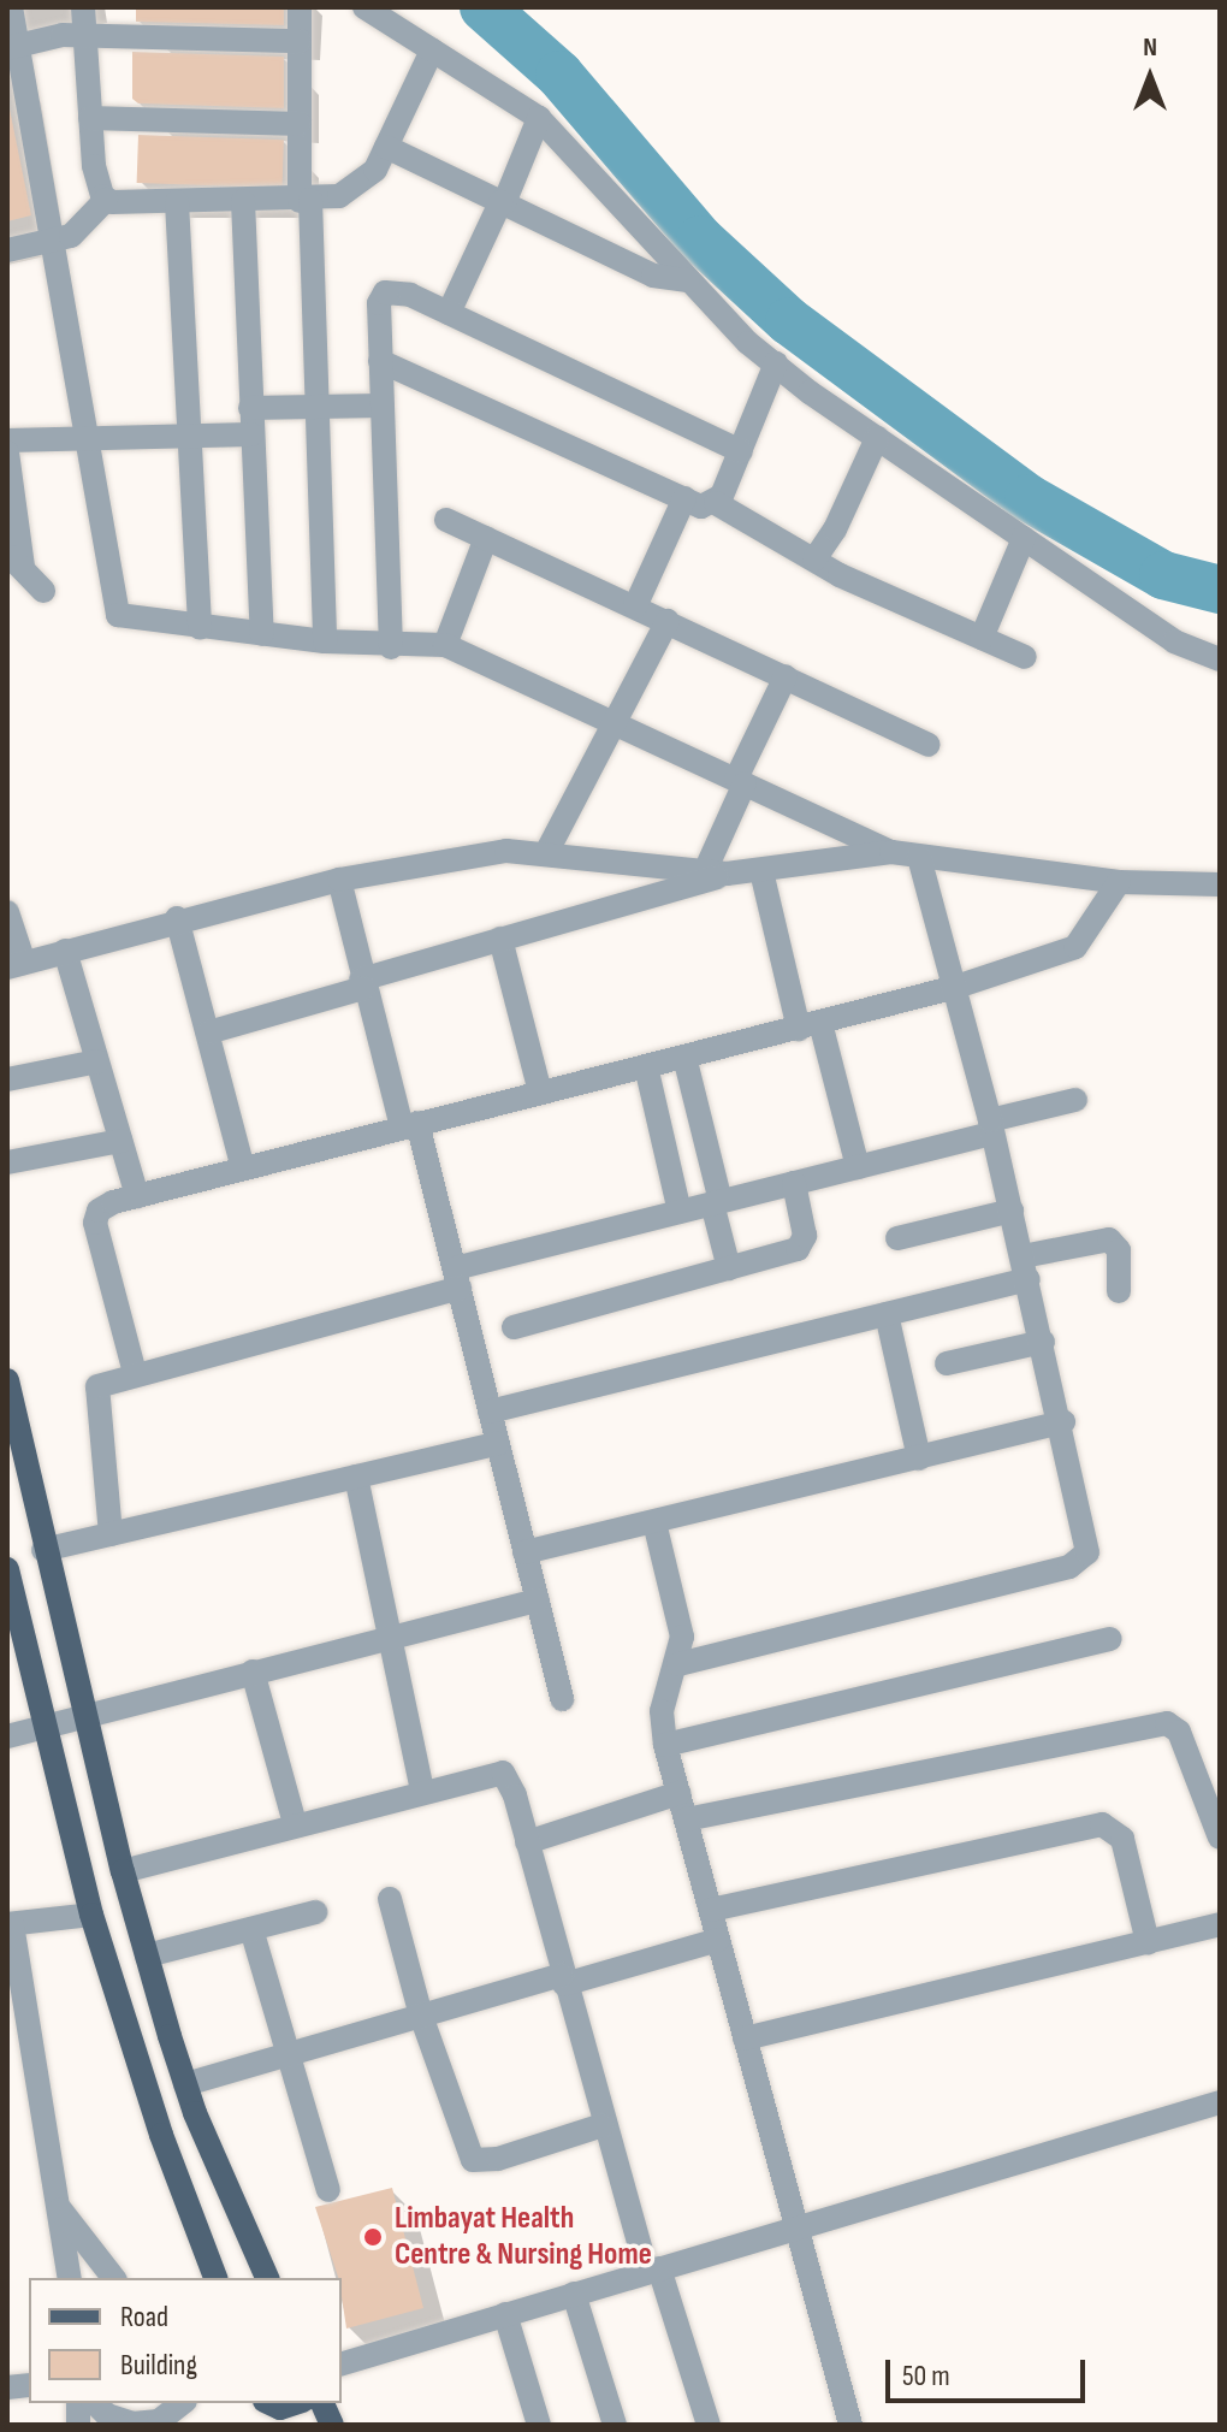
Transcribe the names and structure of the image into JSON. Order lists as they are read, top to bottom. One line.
{"places":["Limbayat Health Centre & Nursing Home"],"legend":["Road","Building"],"scale_bar":"50 m","north":"top"}
